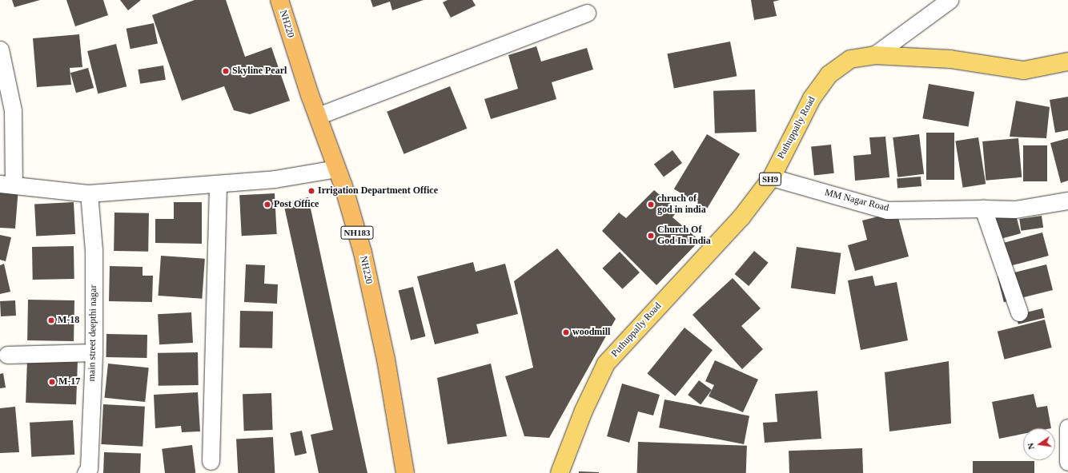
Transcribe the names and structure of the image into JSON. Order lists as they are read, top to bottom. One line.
{"streets":{"highway":["NH220","NH183"],"main road":["Puthuppally Road","SH9"],"street":["MM Nagar Road","main street deepthi nagar"]},"crossings":[["Puthuppally Road","MM Nagar Road"]],"places":["Skyline Pearl","Irrigation Department Office","Post Office","chruch of god in india","Church Of God In India","M-18","woodmill","M-17"],"north":"left"}
